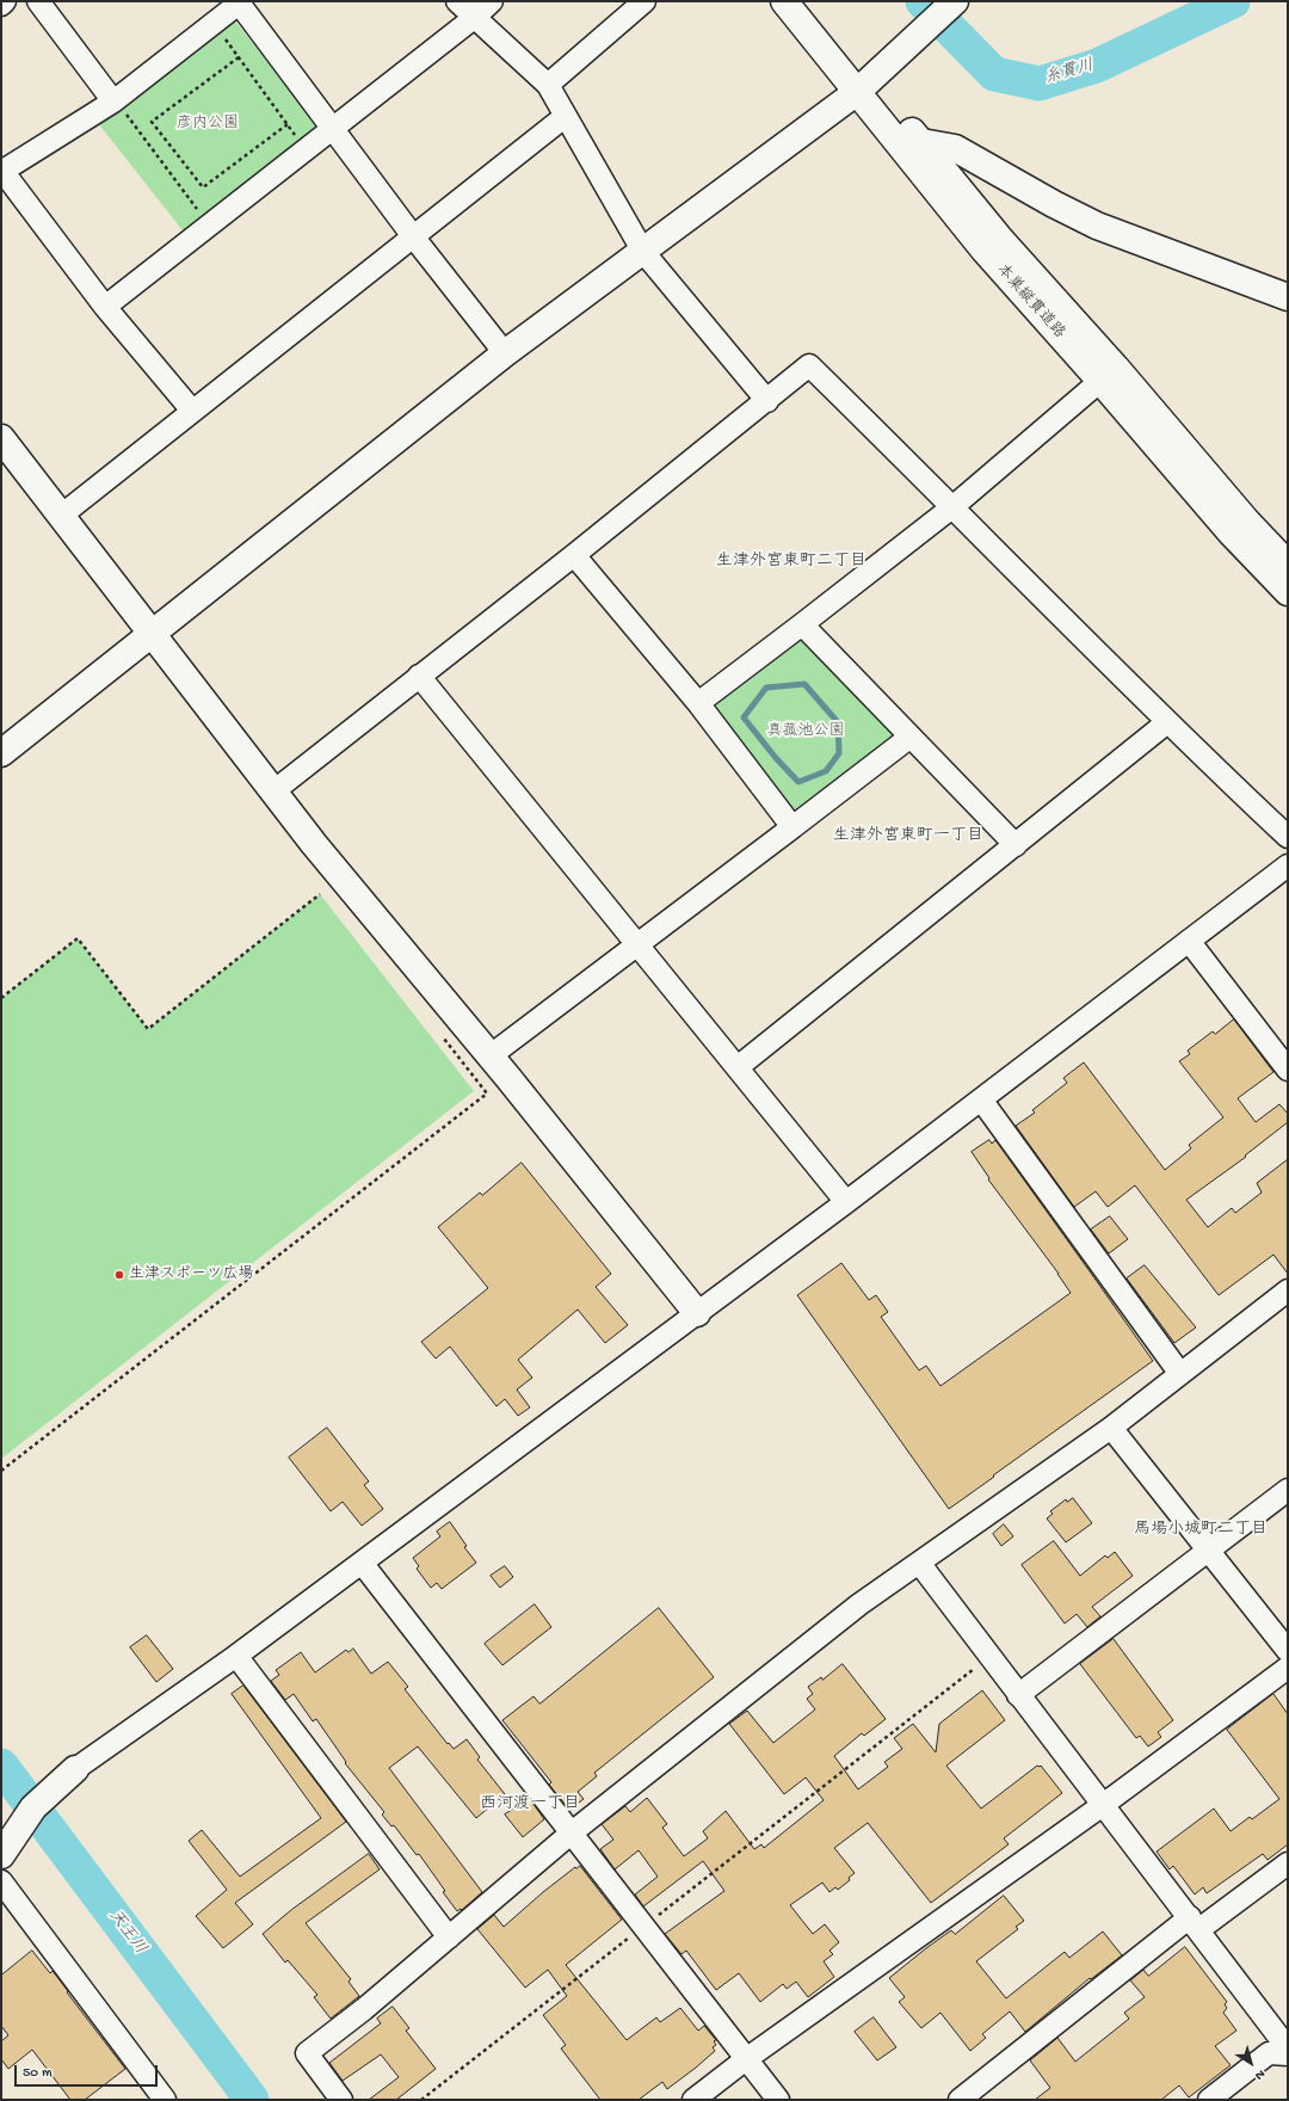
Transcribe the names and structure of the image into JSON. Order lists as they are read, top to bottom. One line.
{"streets":{"street":["本巣縦貫道路"]},"districts":["生津外宮東町二丁目","生津外宮東町一丁目","馬場小城町二丁目","西河渡一丁目"],"water":["糸貫川","天王川"],"parks":["彦内公園","真菰池公園"],"places":["生津スポーツ広場"],"scale_bar":"50 m","north":"bottom right"}
